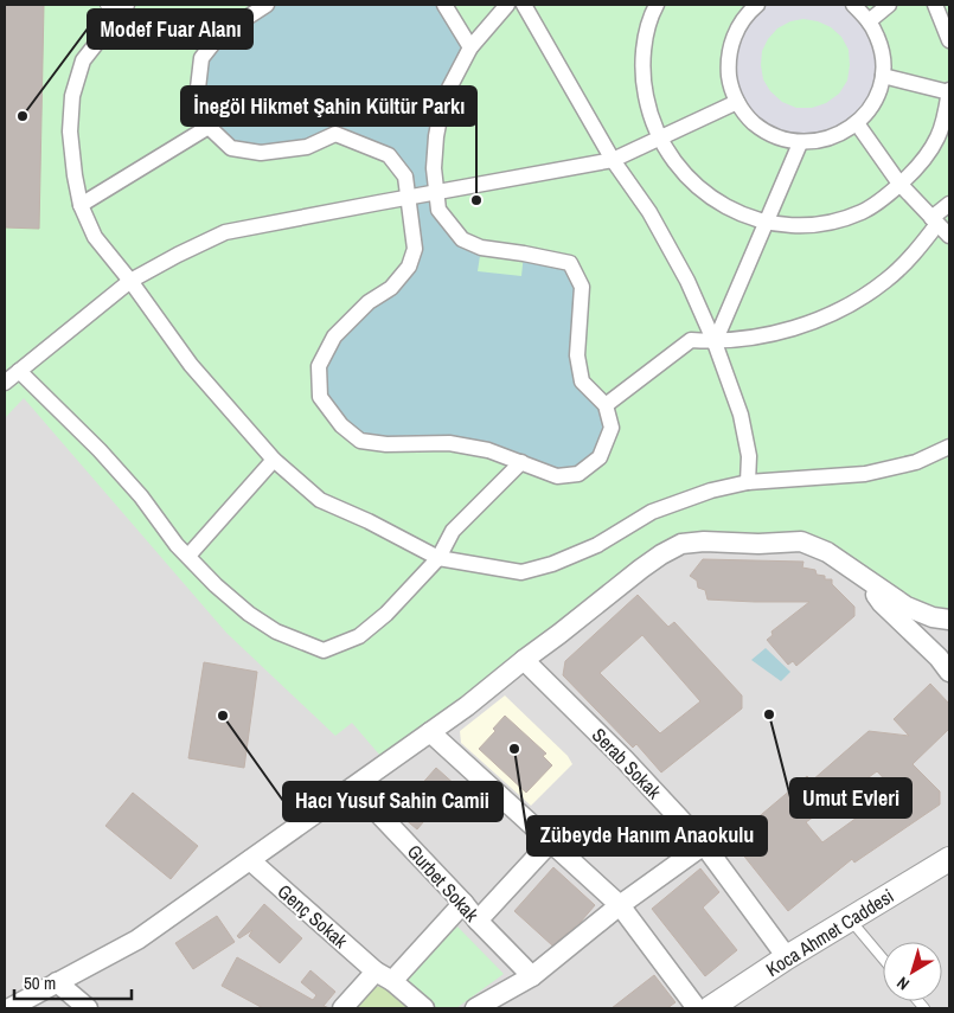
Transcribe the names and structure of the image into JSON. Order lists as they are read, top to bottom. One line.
{"streets":{"street":["Serab Sokak","Gurbet Sokak","Genç Sokak","Koca Ahmet Caddesi"]},"crossings":[["Serab Sokak","Koca Ahmet Caddesi"]],"places":["Modef Fuar Alanı","İnegöl Hikmet Şahin Kültür Parkı","Umut Evleri","Hacı Yusuf Sahin Camii","Zübeyde Hanım Anaokulu"],"scale_bar":"50 m","north":"bottom left"}
